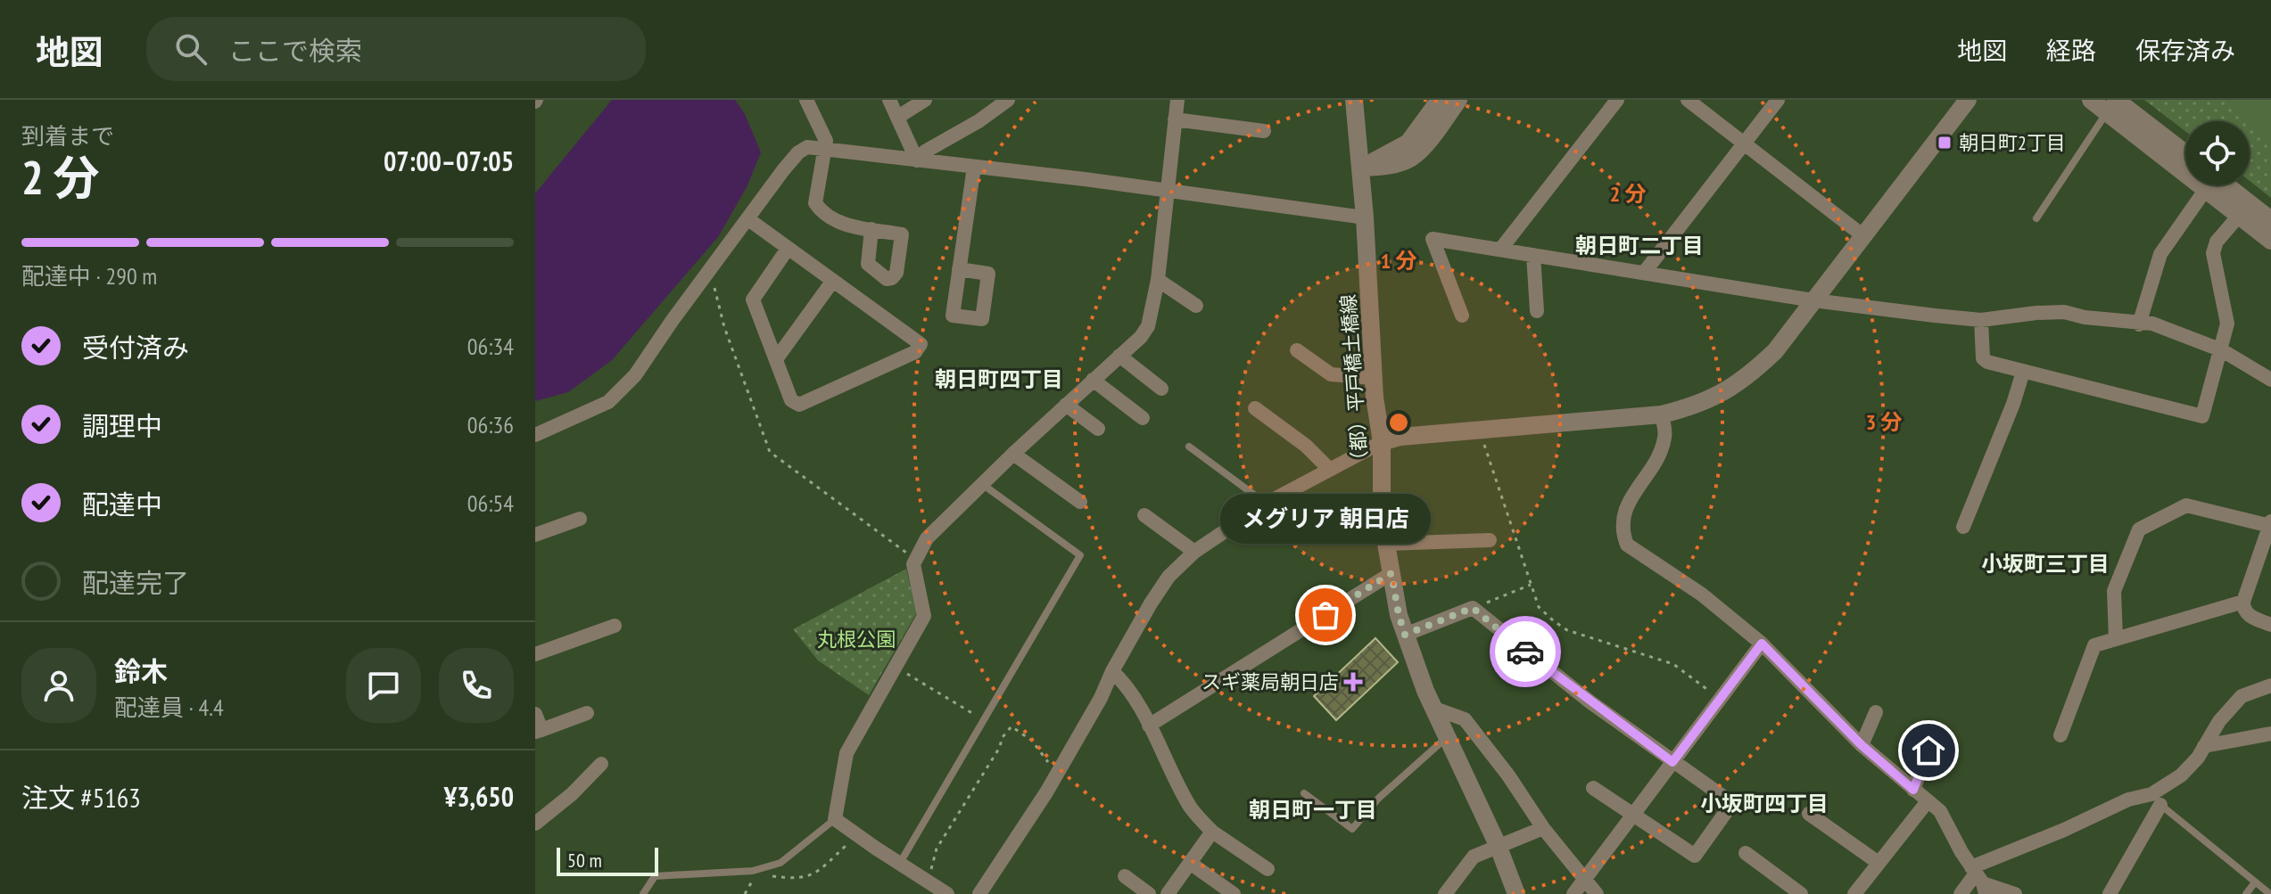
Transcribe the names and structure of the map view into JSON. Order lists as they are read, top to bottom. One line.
{"streets":{"street":["（都）平戸橋土橋線"]},"districts":["朝日町二丁目","朝日町四丁目","小坂町三丁目","小坂町四丁目","朝日町一丁目"],"parks":["丸根公園"],"places":{"transit":["朝日町2丁目"],"other":["メグリア 朝日店"],"health":["スギ薬局朝日店"]},"scale_bar":"50 m","page":{"header":"地図","search":"ここで検索","nav":["地図","経路","保存済み"],"heading":["2 分","到着まで","07:00–07:05"],"panel":["鈴木","配達員 · 4.4","注文 #5163","¥3,650"],"bar":"配達中 · 290 m","list":[["受付済み","06:34"],["調理中","06:36"],["配達中","06:54"],"配達完了"],"bubble":"メグリア 朝日店","scale":"50 m"},"rings":["2 分","1 分","3 分"]}
